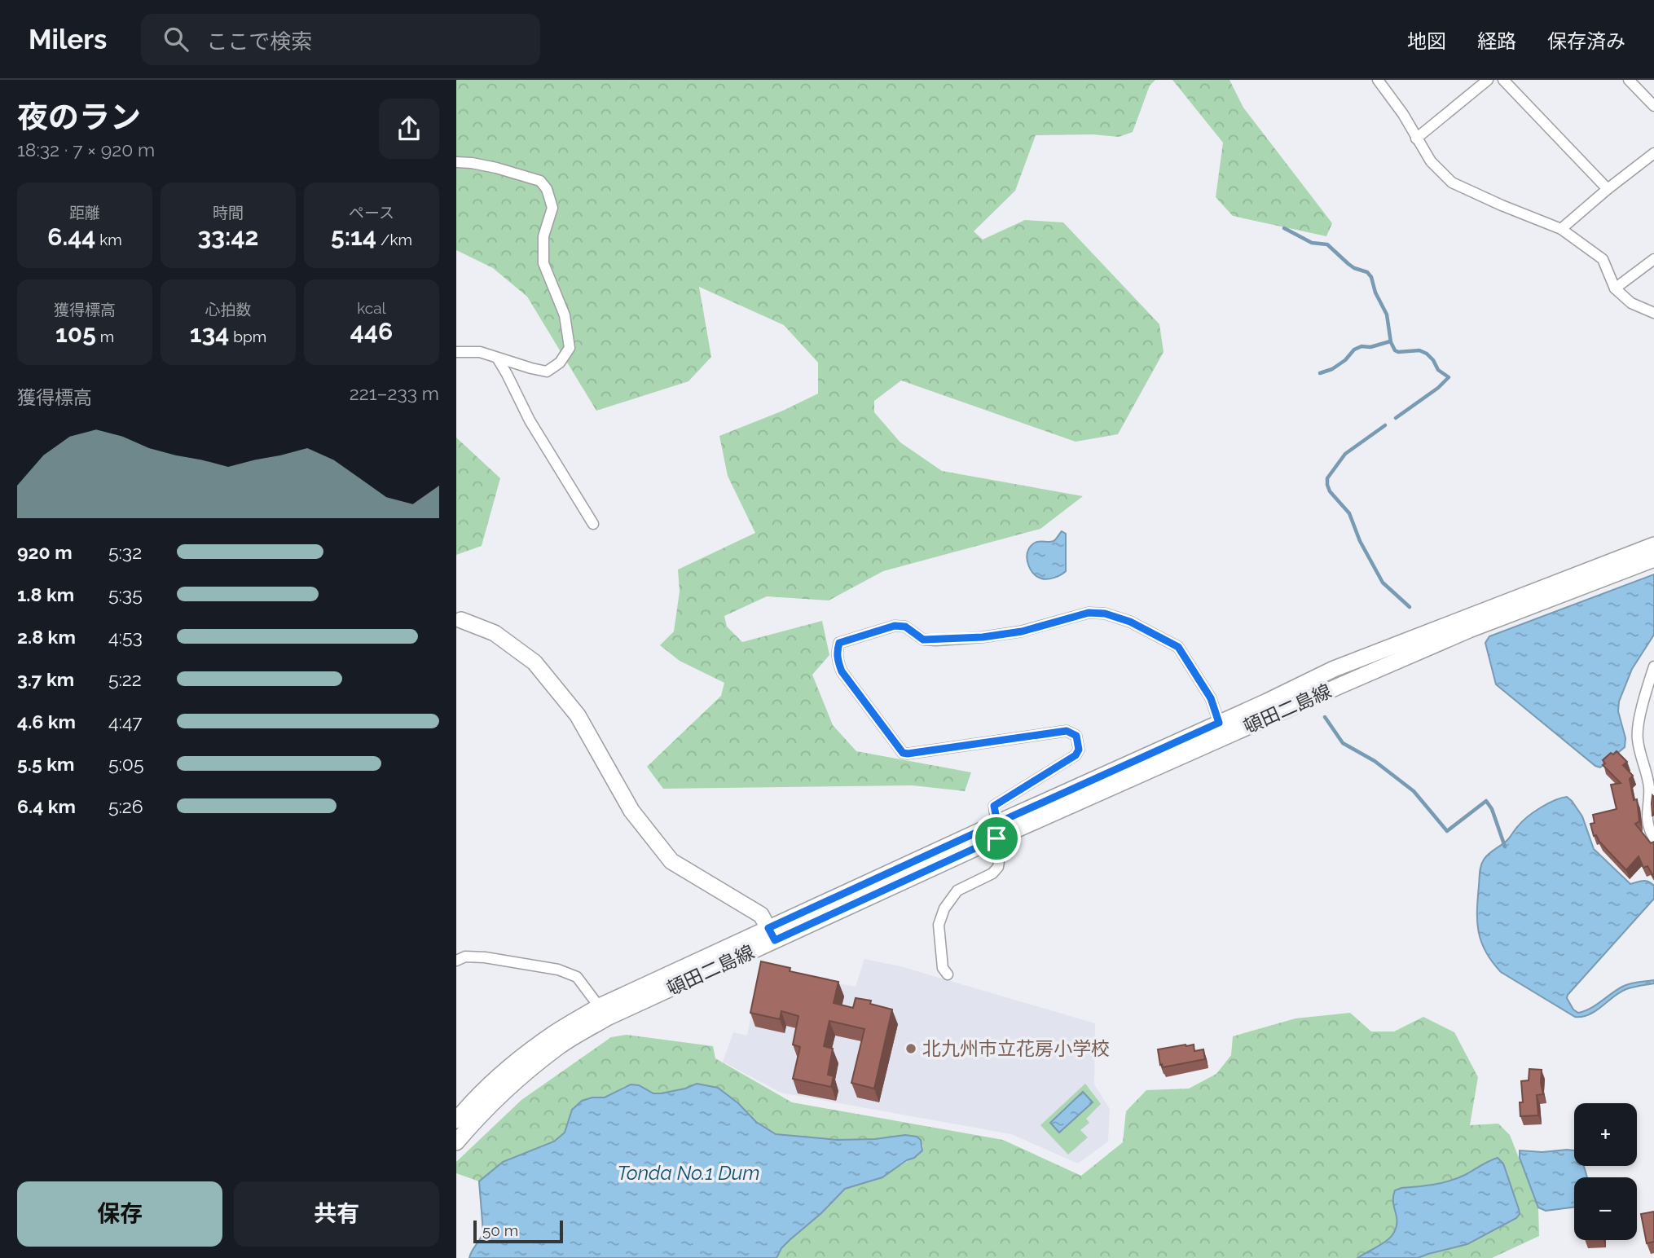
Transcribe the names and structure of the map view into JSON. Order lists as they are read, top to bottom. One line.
{"streets":{"main road":["頓田二島線"]},"water":["Tonda No.1 Dum"],"places":["北九州市立花房小学校"],"scale_bar":"50 m","page":{"header":"Milers","search":"ここで検索","nav":["地図","経路","保存済み"],"heading":["夜のラン","18:32 · 7 × 920 m"],"stats":[["距離","6.44 km"],["時間","33:42"],["ペース","5:14 /km"],["獲得標高","105 m"],["心拍数","134 bpm"],["kcal","446"]],"chart":["獲得標高","221–233 m"],"list":[{"name":"920 m","note":"5:32"},{"name":"1.8 km","note":"5:35"},{"name":"2.8 km","note":"4:53"},{"name":"3.7 km","note":"5:22"},{"name":"4.6 km","note":"4:47"},{"name":"5.5 km","note":"5:05"},{"name":"6.4 km","note":"5:26"}],"map_buttons":["+","−"],"buttons":["保存","共有"],"scale":"50 m"}}
